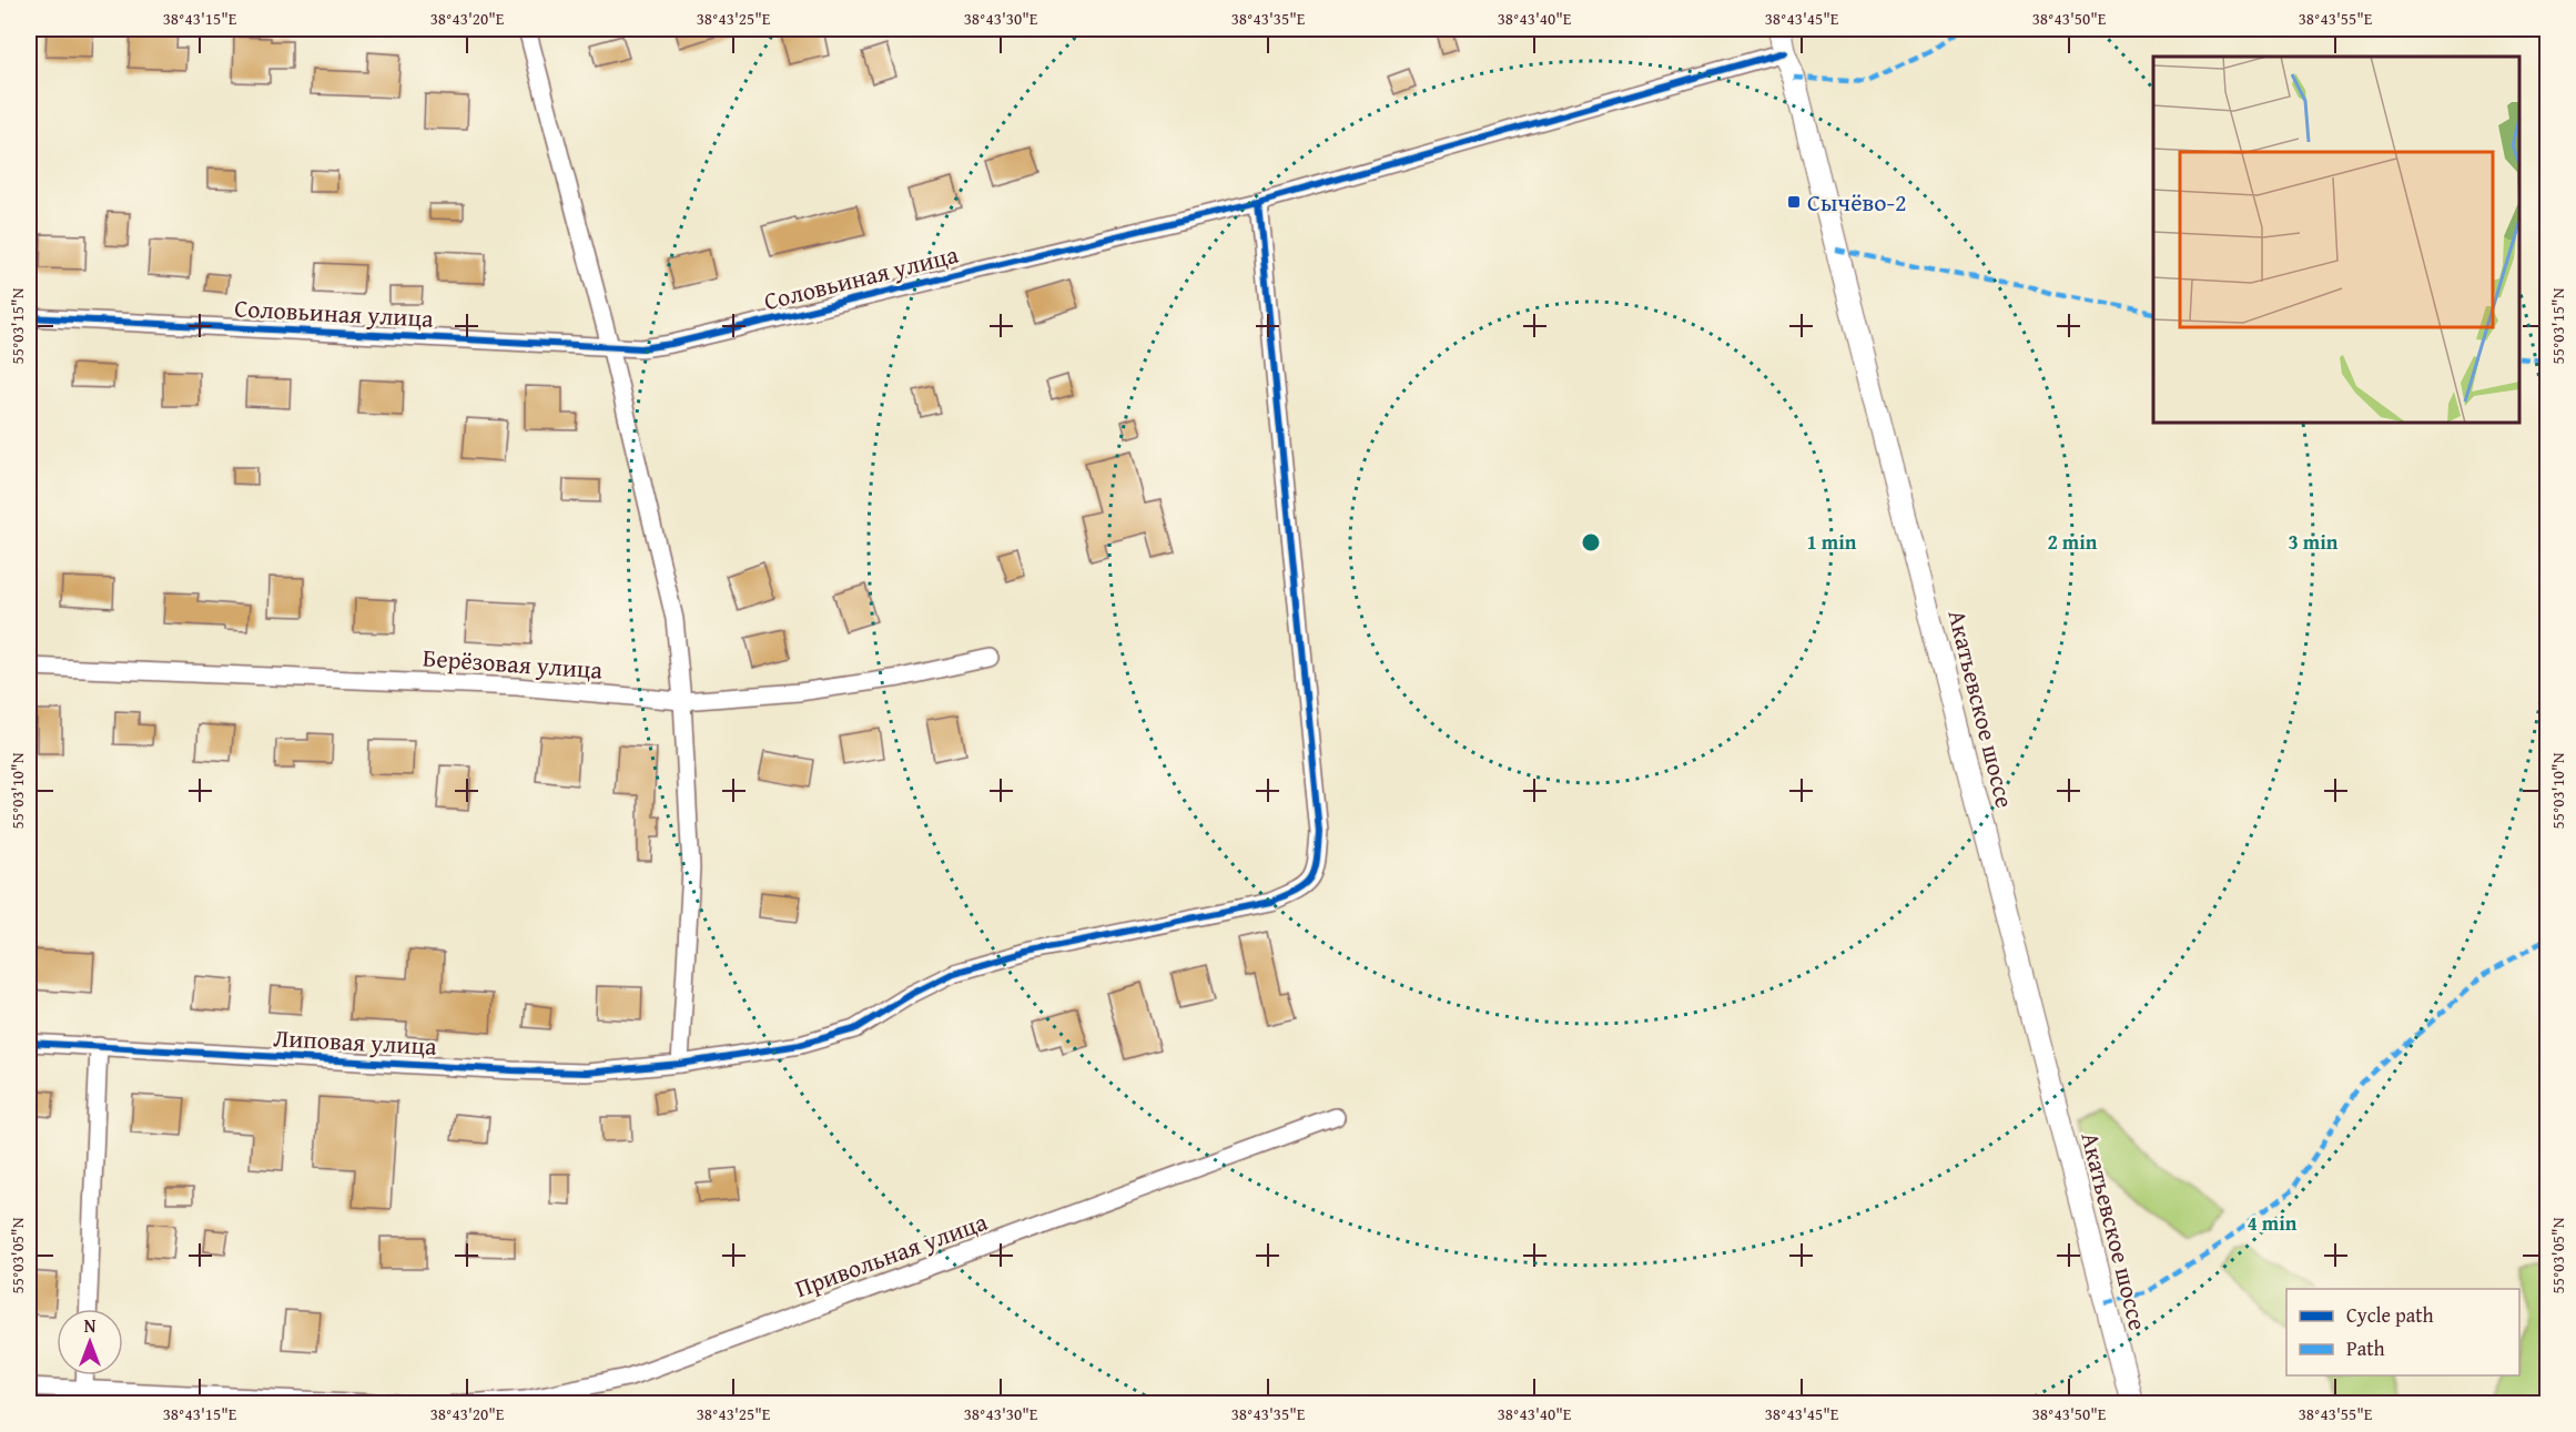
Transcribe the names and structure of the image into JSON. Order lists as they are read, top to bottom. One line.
{"streets":{"street":["Соловьиная улица","Берёзовая улица","Акатьевское шоссе","Липовая улица","Привольная улица"]},"crossings":[["Соловьиная улица","Акатьевское шоссе"],["Соловьиная улица","Липовая улица"]],"places":{"transit":["Сычёво-2"]},"legend":["Cycle path","Path"],"north":"top","coordinates":["38°43'15\"E","38°43'20\"E","38°43'25\"E","38°43'30\"E","38°43'35\"E","38°43'40\"E","38°43'45\"E","38°43'50\"E","38°43'55\"E","55°03'15\"N","55°03'10\"N","55°03'05\"N"],"rings":["1 min","2 min","3 min","4 min"]}
